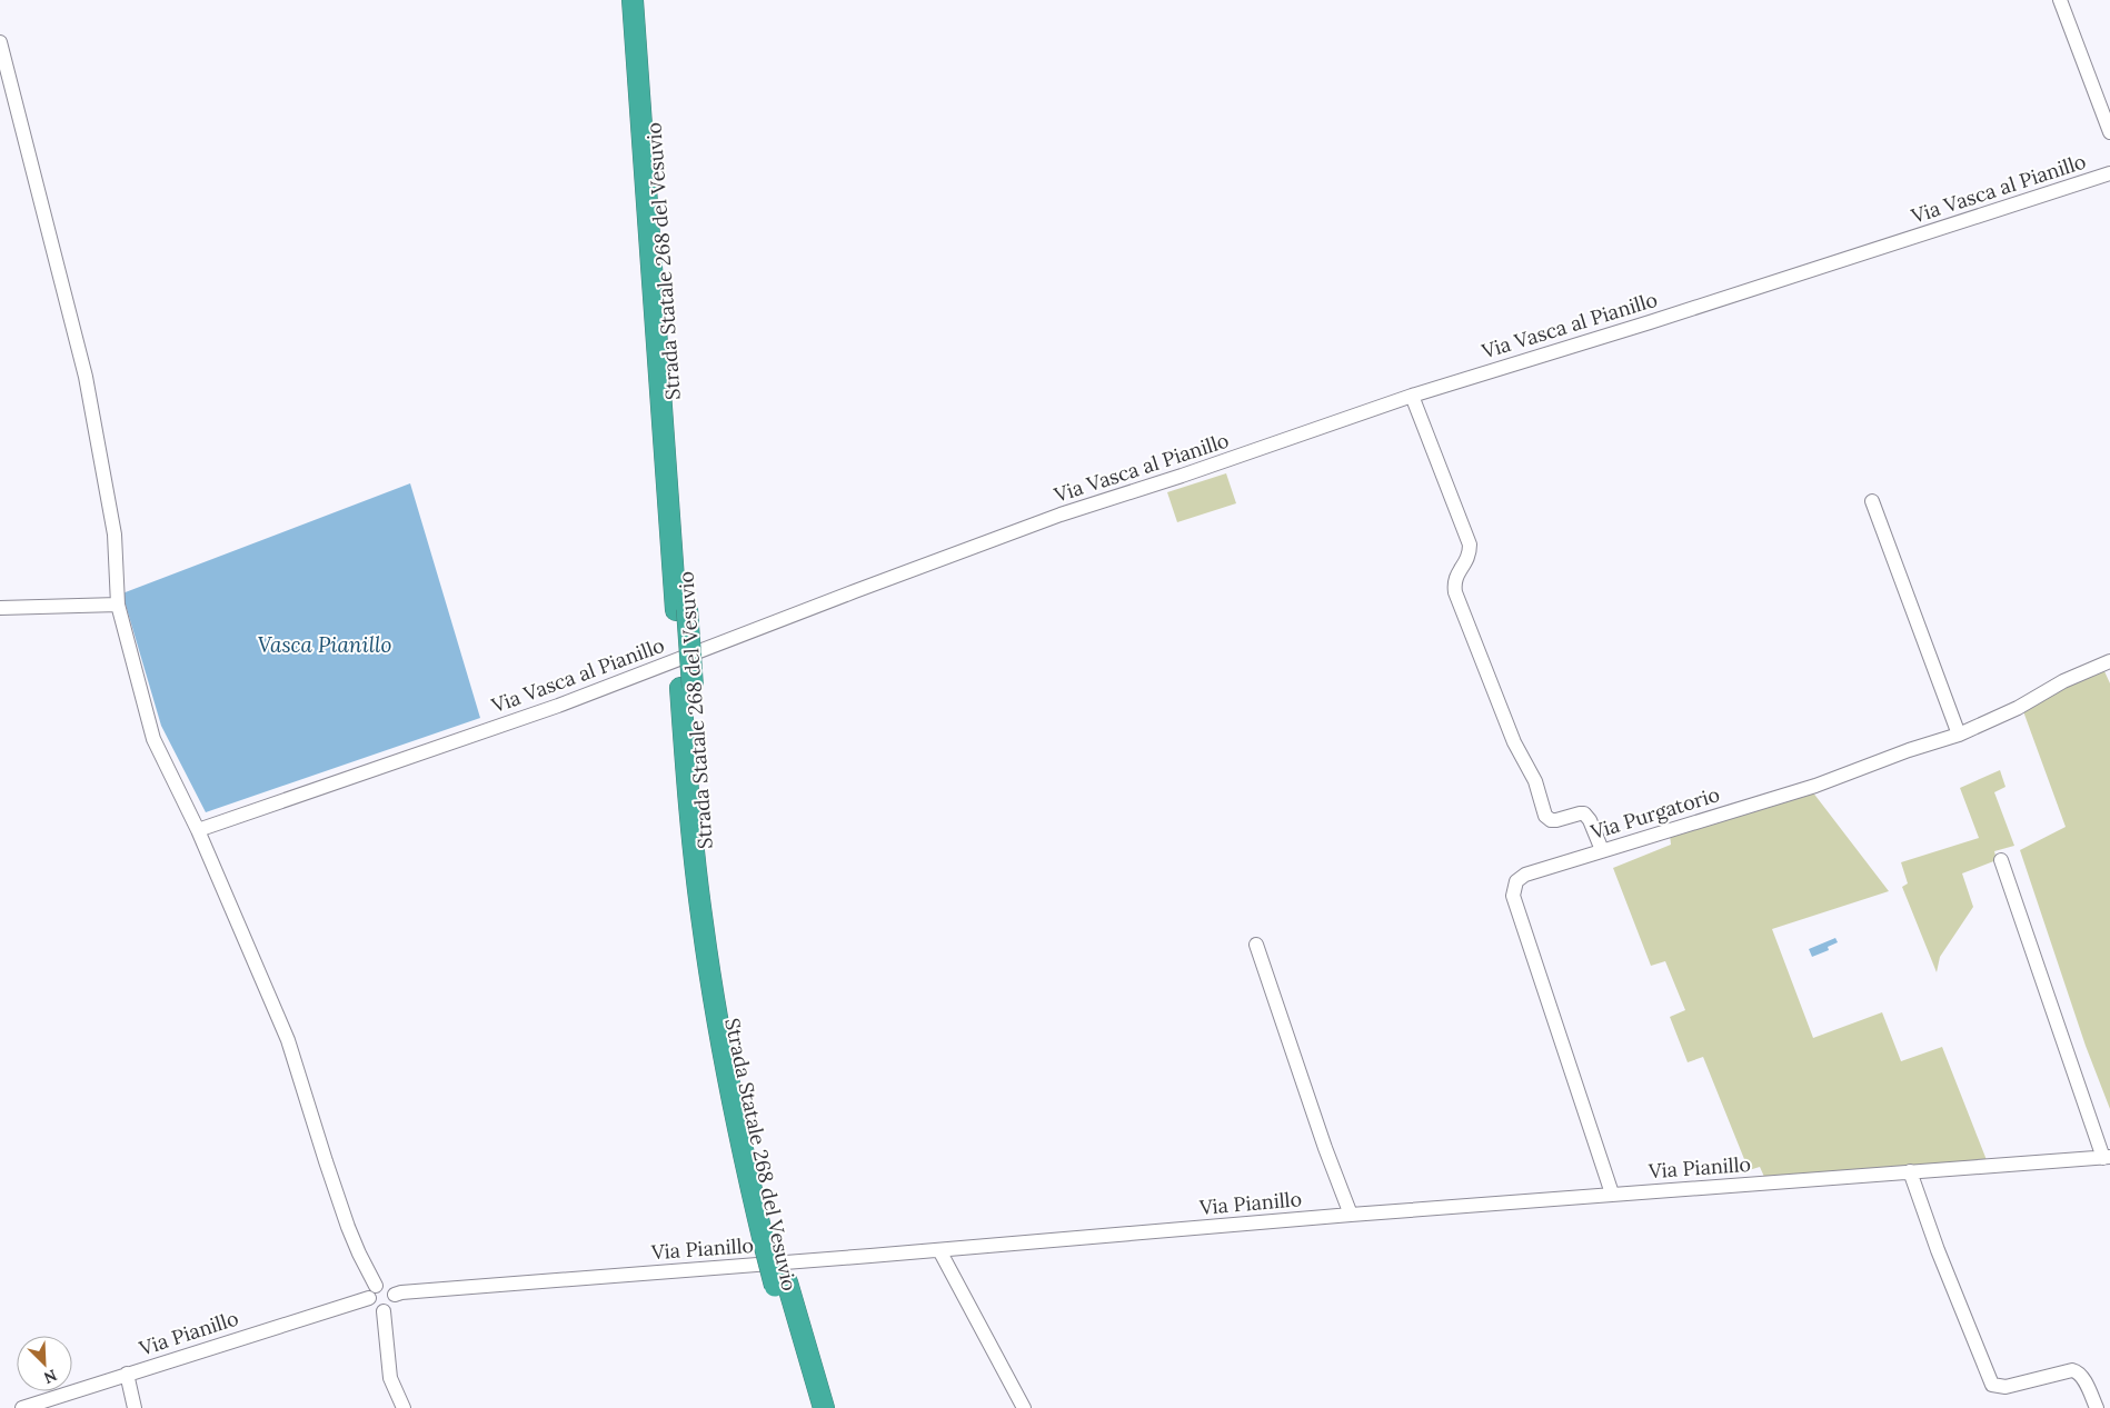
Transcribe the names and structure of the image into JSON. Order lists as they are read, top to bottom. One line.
{"streets":{"highway":["Strada Statale 268 del Vesuvio"],"street":["Via Vasca al Pianillo","Via Purgatorio","Via Pianillo"]},"crossings":[["Via Purgatorio","Via Pianillo"]],"water":["Vasca Pianillo"],"north":"bottom right"}
